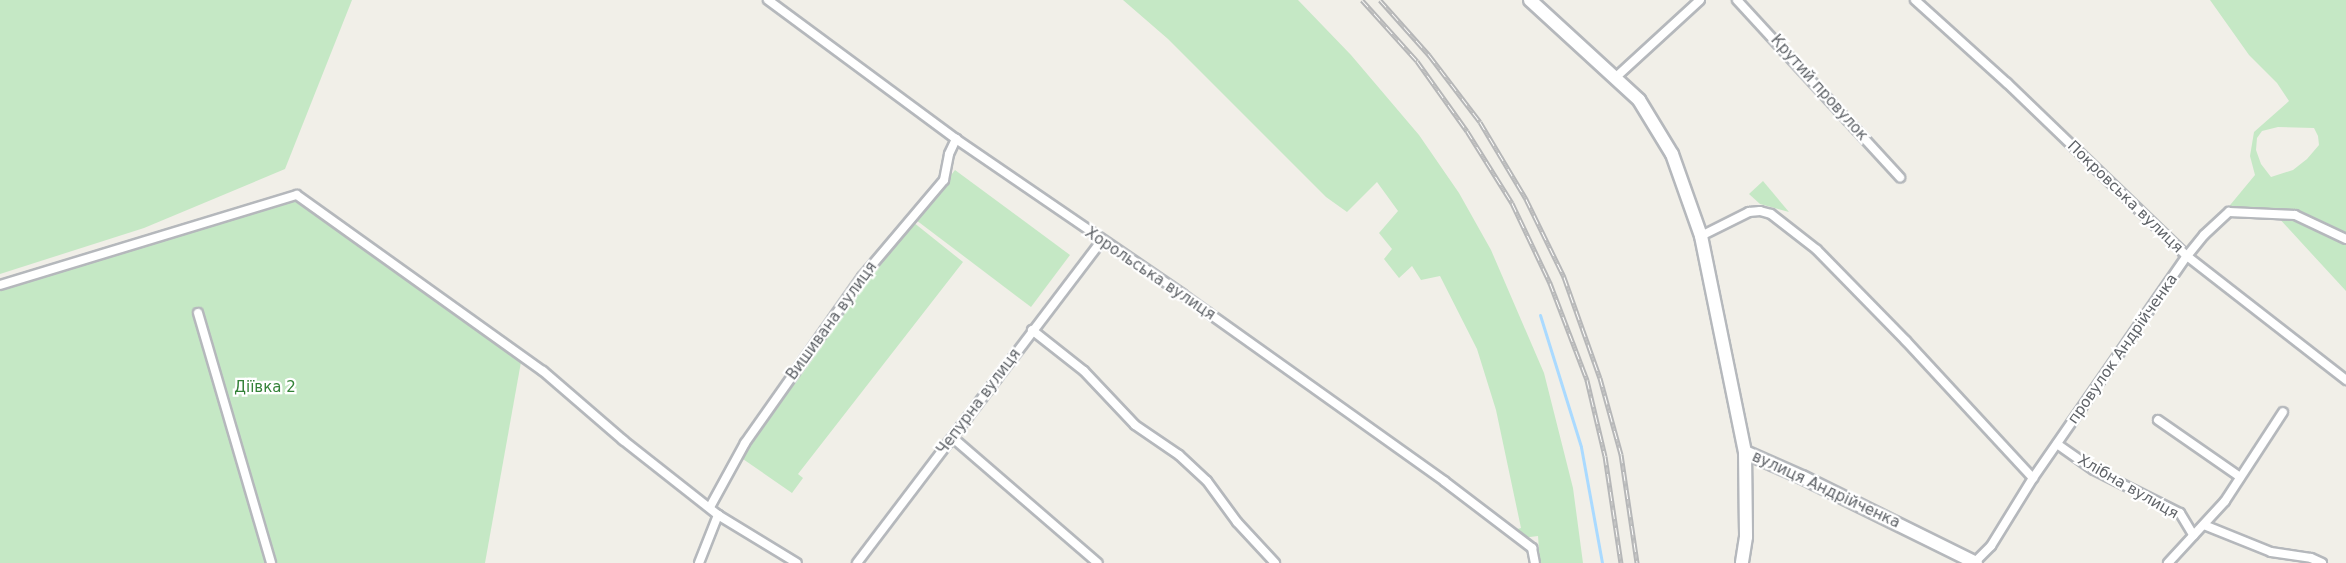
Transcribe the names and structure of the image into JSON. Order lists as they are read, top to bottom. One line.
{"streets":{"street":["Крутий провулок","Покровська вулиця","Хорольська вулиця","Вишивана вулиця","провулок Андрійченка","Чепурна вулиця","Хлібна вулиця","вулиця Андрійченка"]},"crossings":[["Покровська вулиця","провулок Андрійченка"],["Хорольська вулиця","Вишивана вулиця"],["Хорольська вулиця","Чепурна вулиця"],["провулок Андрійченка","Хлібна вулиця"],["провулок Андрійченка","вулиця Андрійченка"]],"parks":["Діївка 2"]}
